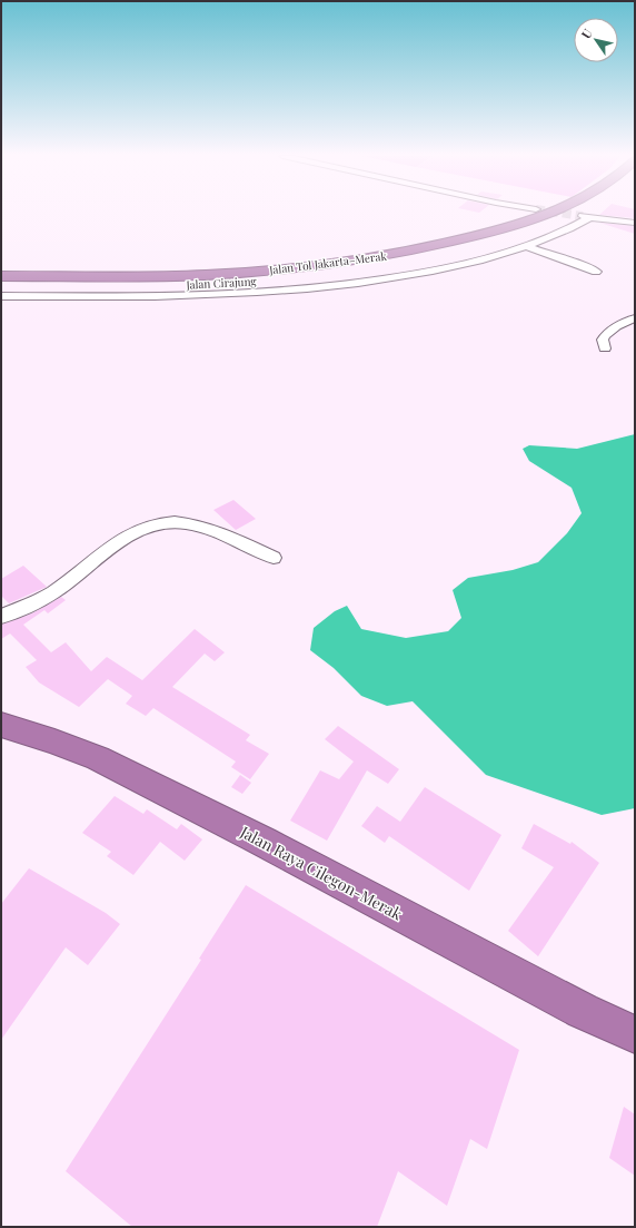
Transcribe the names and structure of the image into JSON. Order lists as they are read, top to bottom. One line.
{"streets":{"highway":["Jalan Tol Jakarta–Merak","Jalan Raya Cilegon-Merak"],"street":["Jalan Cirajung"]},"north":"top left"}
